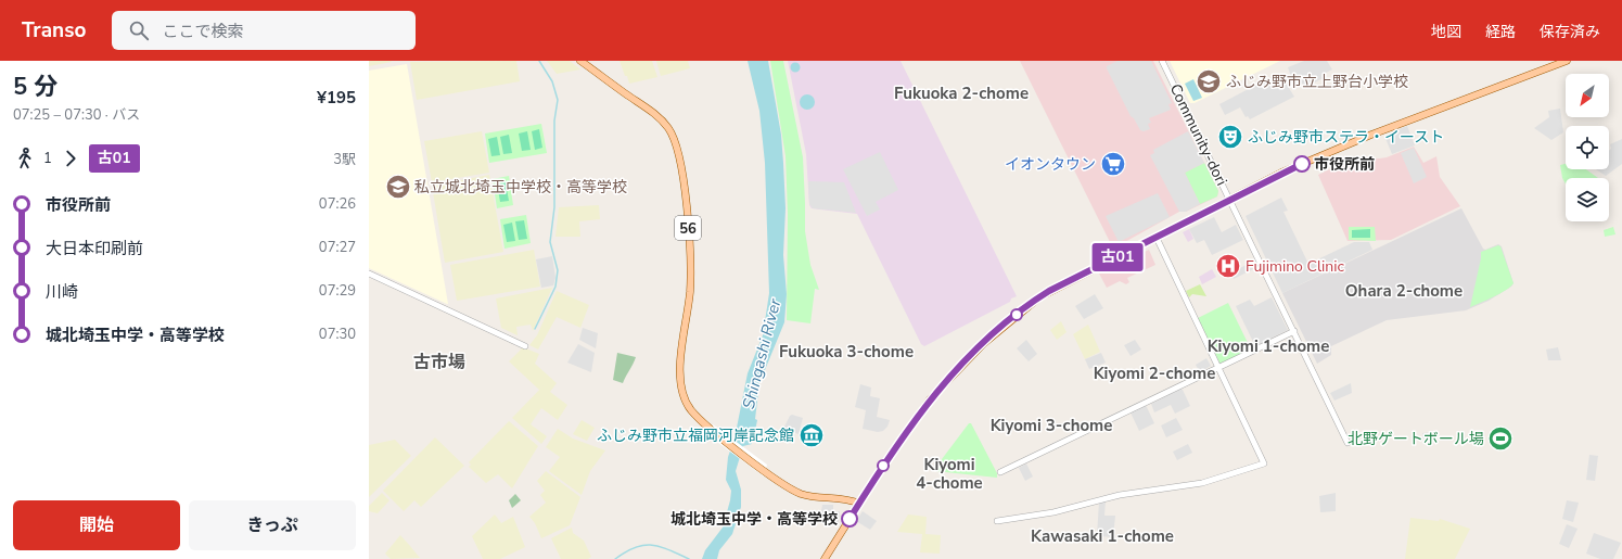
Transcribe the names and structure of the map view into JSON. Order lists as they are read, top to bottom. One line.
{"streets":{"main road":["56"],"street":["Community-dori"]},"districts":["Fukuoka 2-chome","Ohara 2-chome","Kiyomi 1-chome","Fukuoka 3-chome","古市場","Kiyomi 2-chome","Kiyomi 3-chome","Kiyomi 4-chome","Kawasaki 1-chome"],"water":["Shingashi River"],"places":{"school or university":["ふじみ野市立上野台小学校","私立城北埼玉中学校・高等学校"],"theatre":["ふじみ野市ステラ・イースト"],"supermarket":["イオンタウン"],"other":["市役所前","城北埼玉中学・高等学校"],"hospital":["Fujimino Clinic"],"museum":["ふじみ野市立福岡河岸記念館"],"sports":["北野ゲートボール場"]},"lines":["bus line 古01"],"north":"bottom left","page":{"header":"Transo","search":"ここで検索","nav":["地図","経路","保存済み"],"heading":["5 分","07:25 – 07:30 · バス","¥195"],"on_map":"古01","legs":["1","古01","3駅"],"list":[{"name":"市役所前","value":"07:26"},{"name":"大日本印刷前","value":"07:27"},{"name":"川崎","value":"07:29"},{"name":"城北埼玉中学・高等学校","value":"07:30"}],"buttons":["開始","きっぷ"]}}
